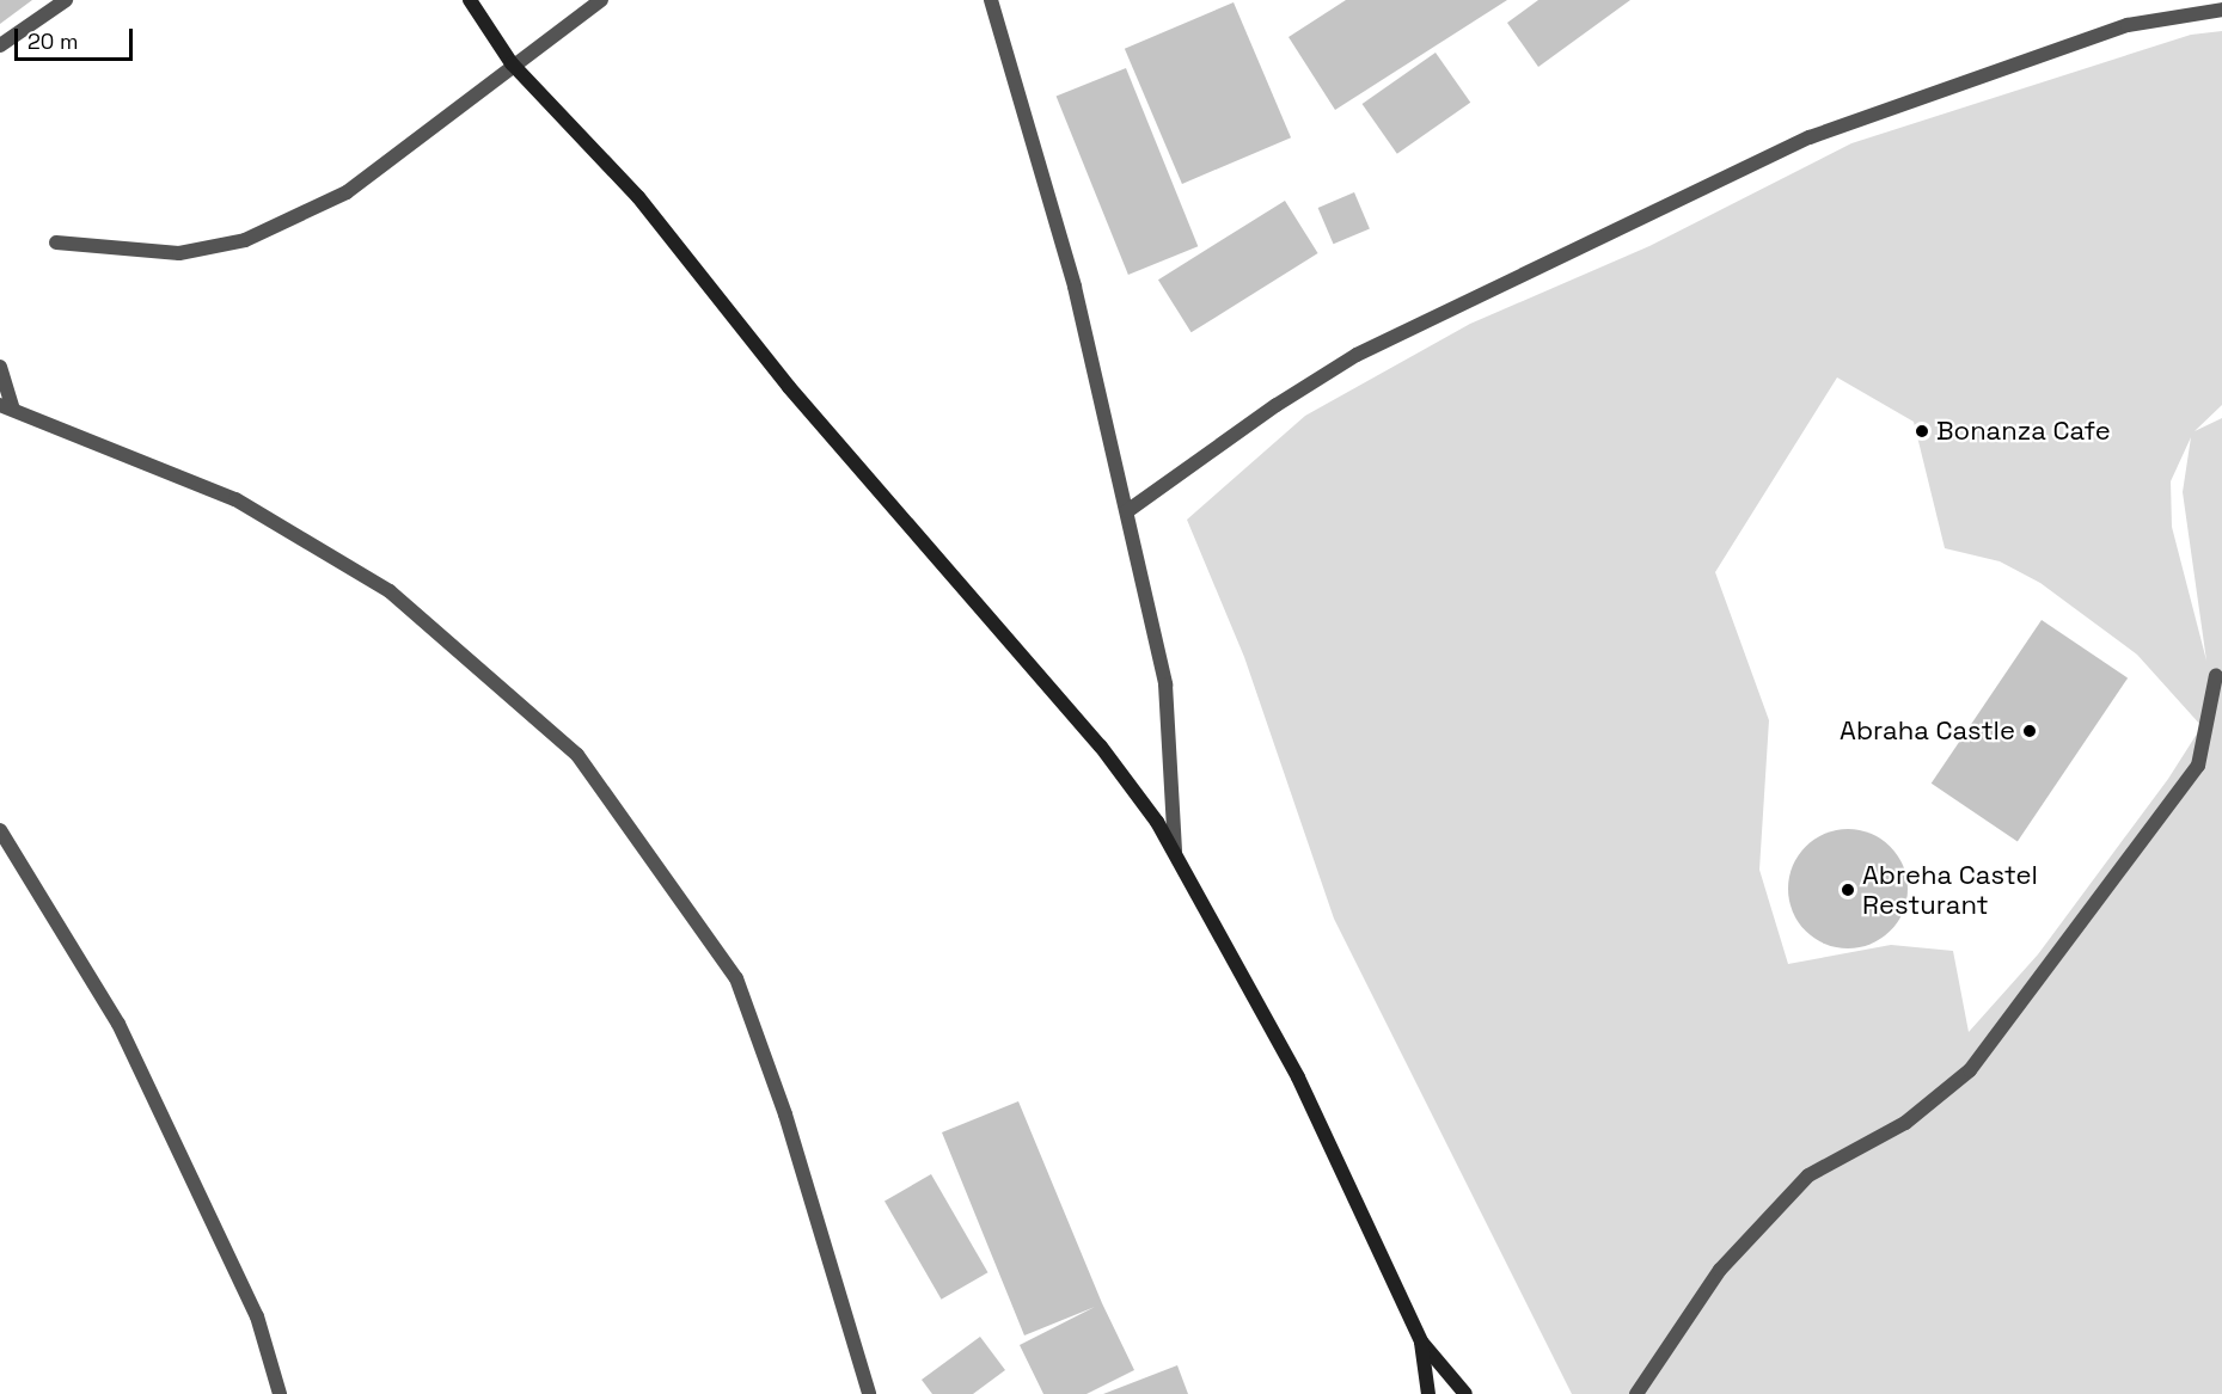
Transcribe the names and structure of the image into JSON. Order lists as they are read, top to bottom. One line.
{"places":["Bonanza Cafe","Abraha Castle","Abreha Castel Resturant"],"scale_bar":"20 m"}
